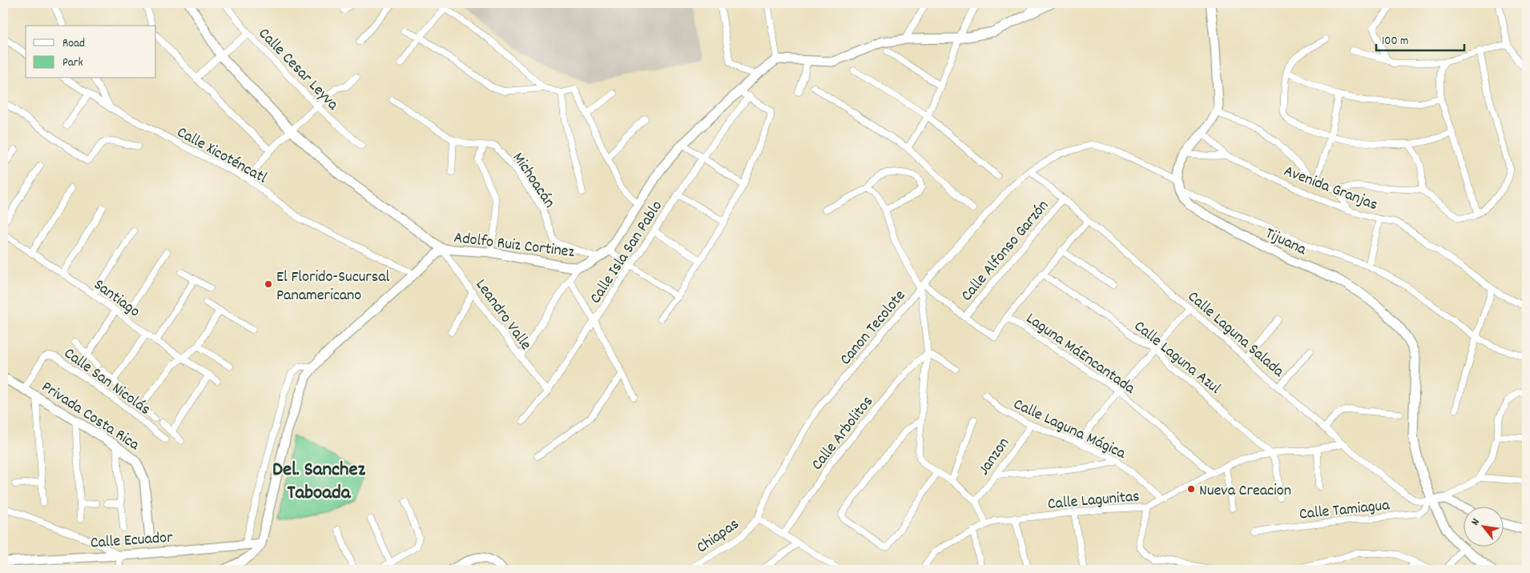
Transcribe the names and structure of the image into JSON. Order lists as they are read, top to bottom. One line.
{"streets":{"street":["Calle Cesar Leyva","Calle Xicoténcatl","Michoacán","Avenida Granjas","Tijuana","Adolfo Ruiz Cortinez","Calle Alfonso Garzón","Calle Isla San Pablo","Santiago","Leandro Valle","Canon Tecolote","Calle Laguna Salada","Laguna MáEncantada","Calle Laguna Azul","Calle San Nicolás","Privada Costa Rica","Calle Laguna Mágica","Calle Arbolitos","Janzon","Calle Lagunitas","Calle Tamiagua","Chiapas","Calle Ecuador"]},"crossings":[["Michoacán","Adolfo Ruiz Cortinez"],["Tijuana","Canon Tecolote"],["Tijuana","Calle Laguna Salada"],["Tijuana","Calle Tamiagua"],["Adolfo Ruiz Cortinez","Leandro Valle"],["Calle Alfonso Garzón","Calle Laguna Salada"],["Calle Isla San Pablo","Leandro Valle"],["Canon Tecolote","Calle Laguna Salada"],["Canon Tecolote","Chiapas"],["Calle Laguna Salada","Calle Lagunitas"],["Calle Laguna Salada","Calle Tamiagua"],["Laguna MáEncantada","Calle Lagunitas"],["Calle Laguna Azul","Calle Lagunitas"],["Calle San Nicolás","Privada Costa Rica"],["Calle Laguna Mágica","Janzon"],["Calle Laguna Mágica","Calle Lagunitas"]],"districts":["Del. Sanchez Taboada"],"places":["El Florido-Sucursal Panamericano","Nueva Creacion"],"legend":["Road","Park"],"scale_bar":"100 m","north":"top left"}
